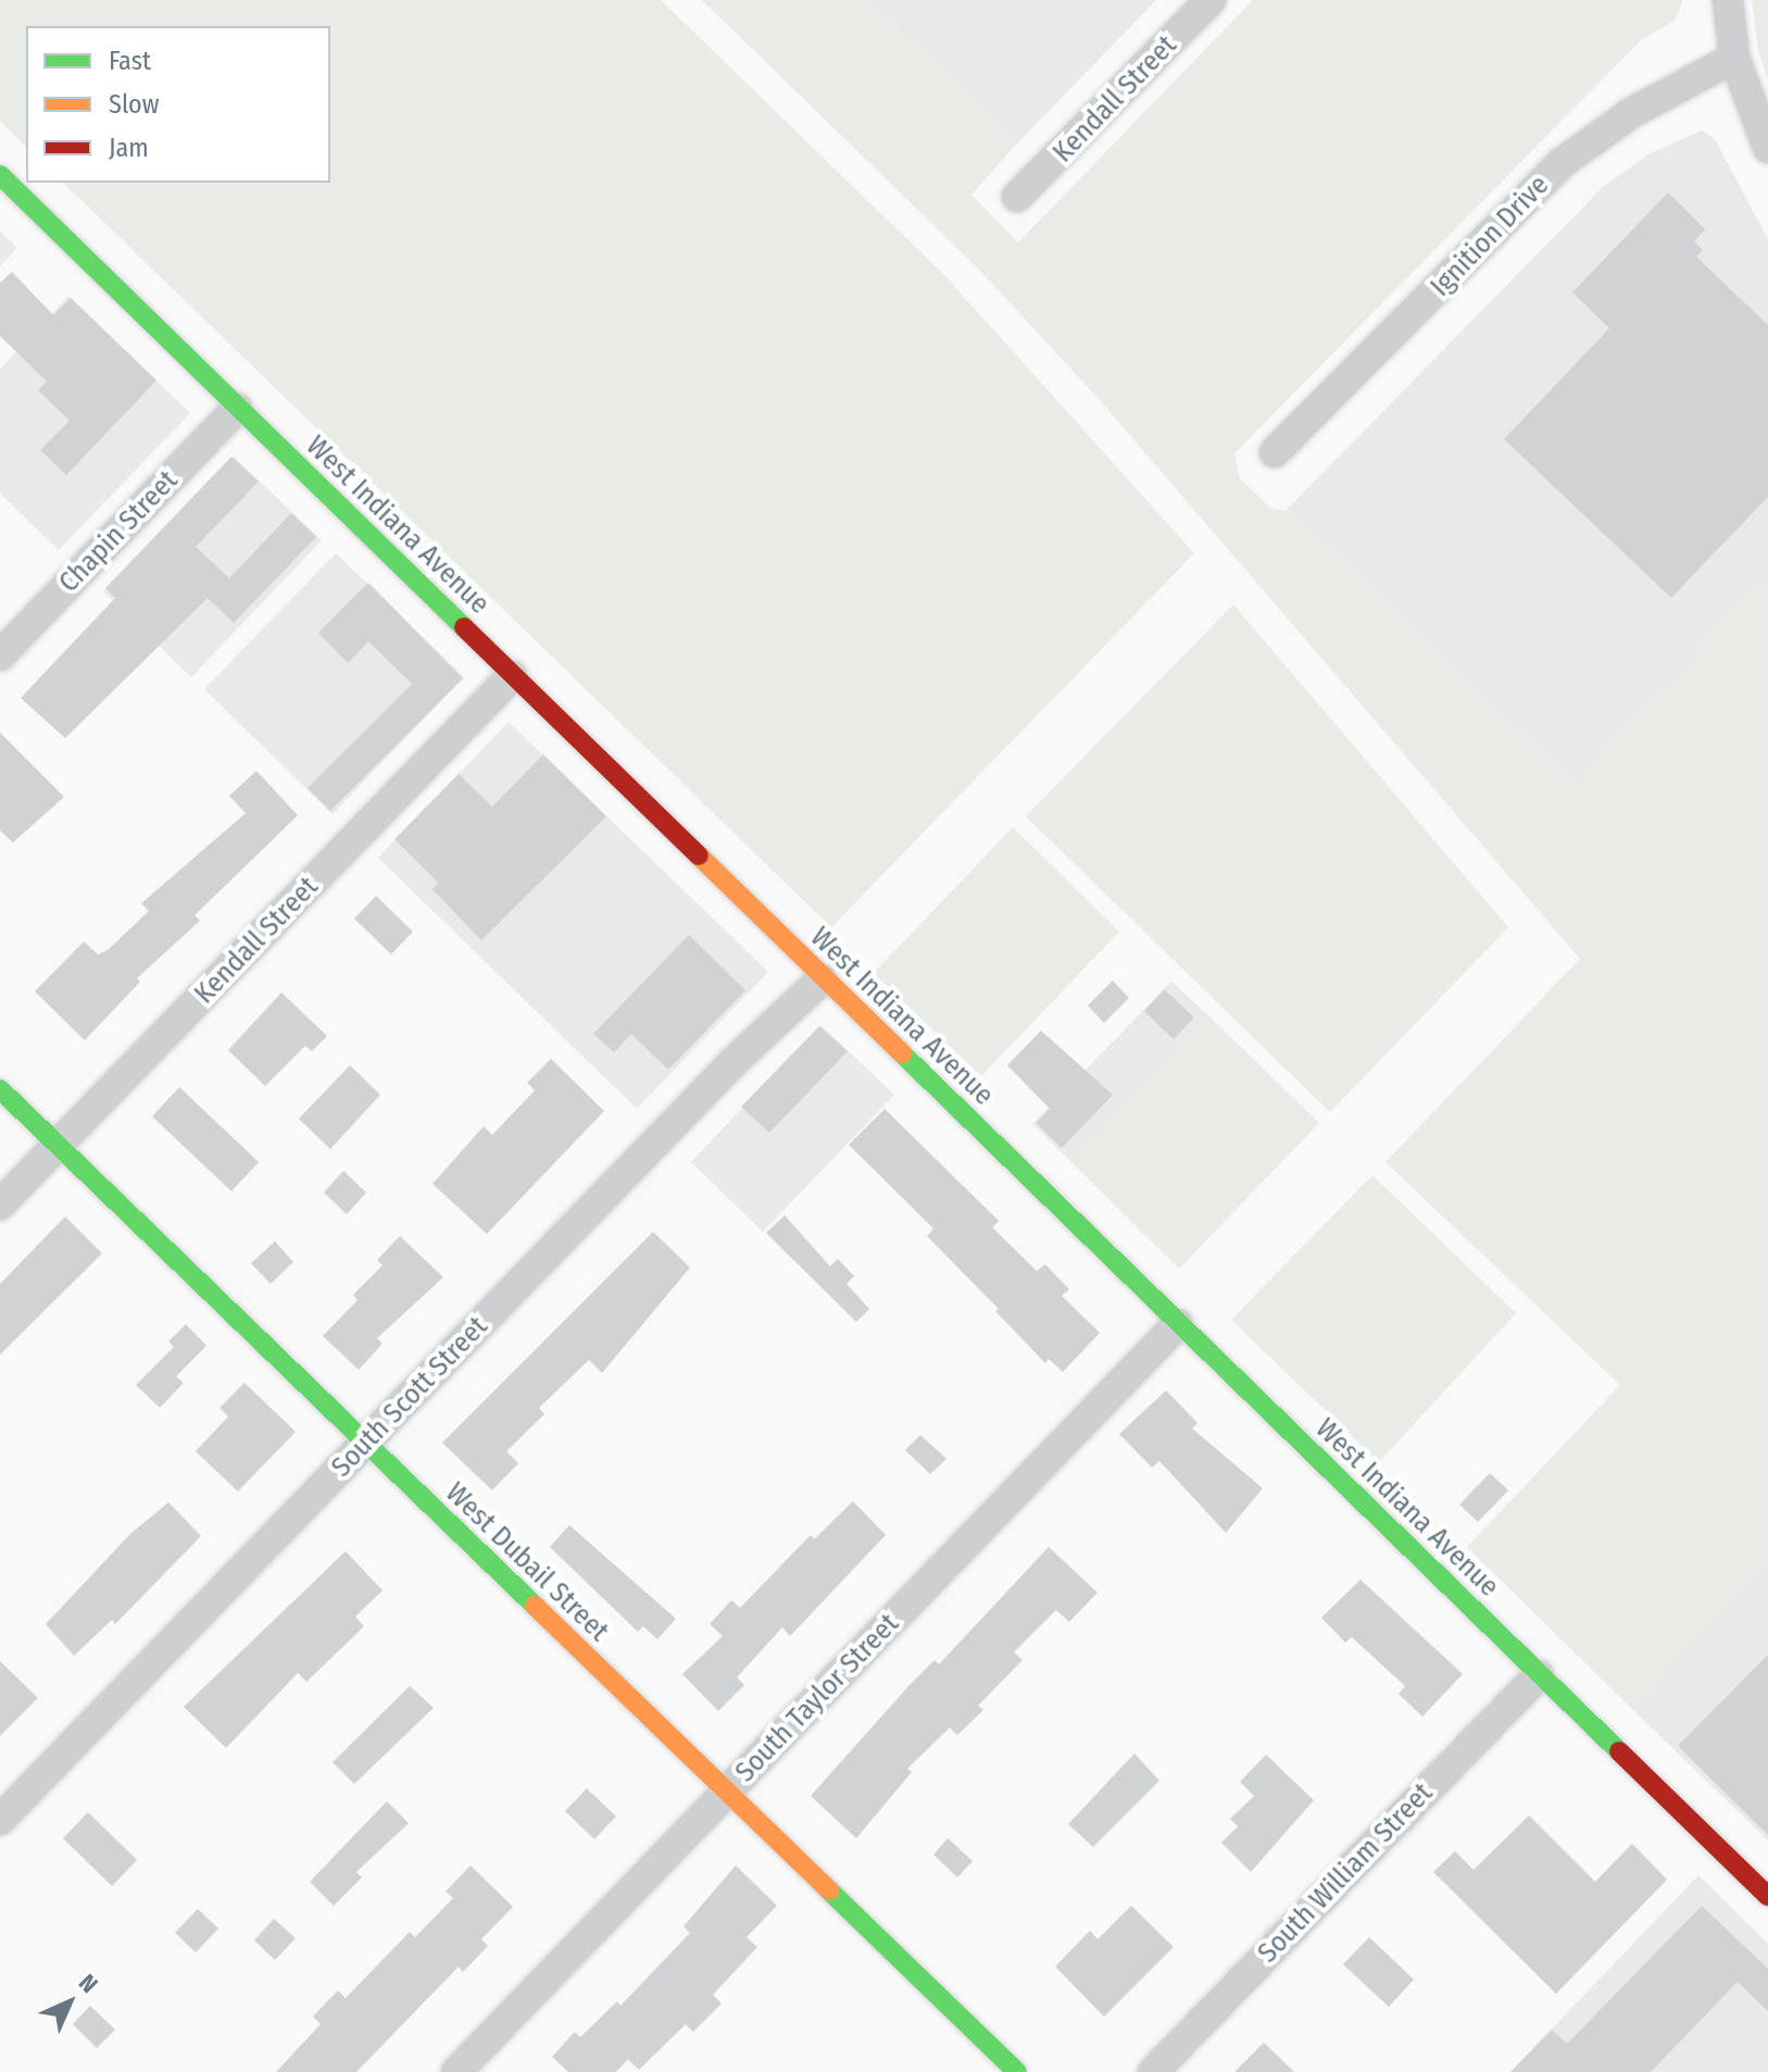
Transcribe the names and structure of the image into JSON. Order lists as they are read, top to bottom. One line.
{"streets":{"street":["Kendall Street","Ignition Drive","West Indiana Avenue","Chapin Street","South Scott Street","West Dubail Street","South Taylor Street","South William Street"]},"crossings":[["Kendall Street","West Indiana Avenue"],["Kendall Street","West Dubail Street"],["West Indiana Avenue","Chapin Street"],["West Indiana Avenue","South Scott Street"],["West Indiana Avenue","South Taylor Street"],["West Indiana Avenue","South William Street"],["South Scott Street","West Dubail Street"],["West Dubail Street","South Taylor Street"]],"legend":["Fast","Slow","Jam"],"north":"top right"}
